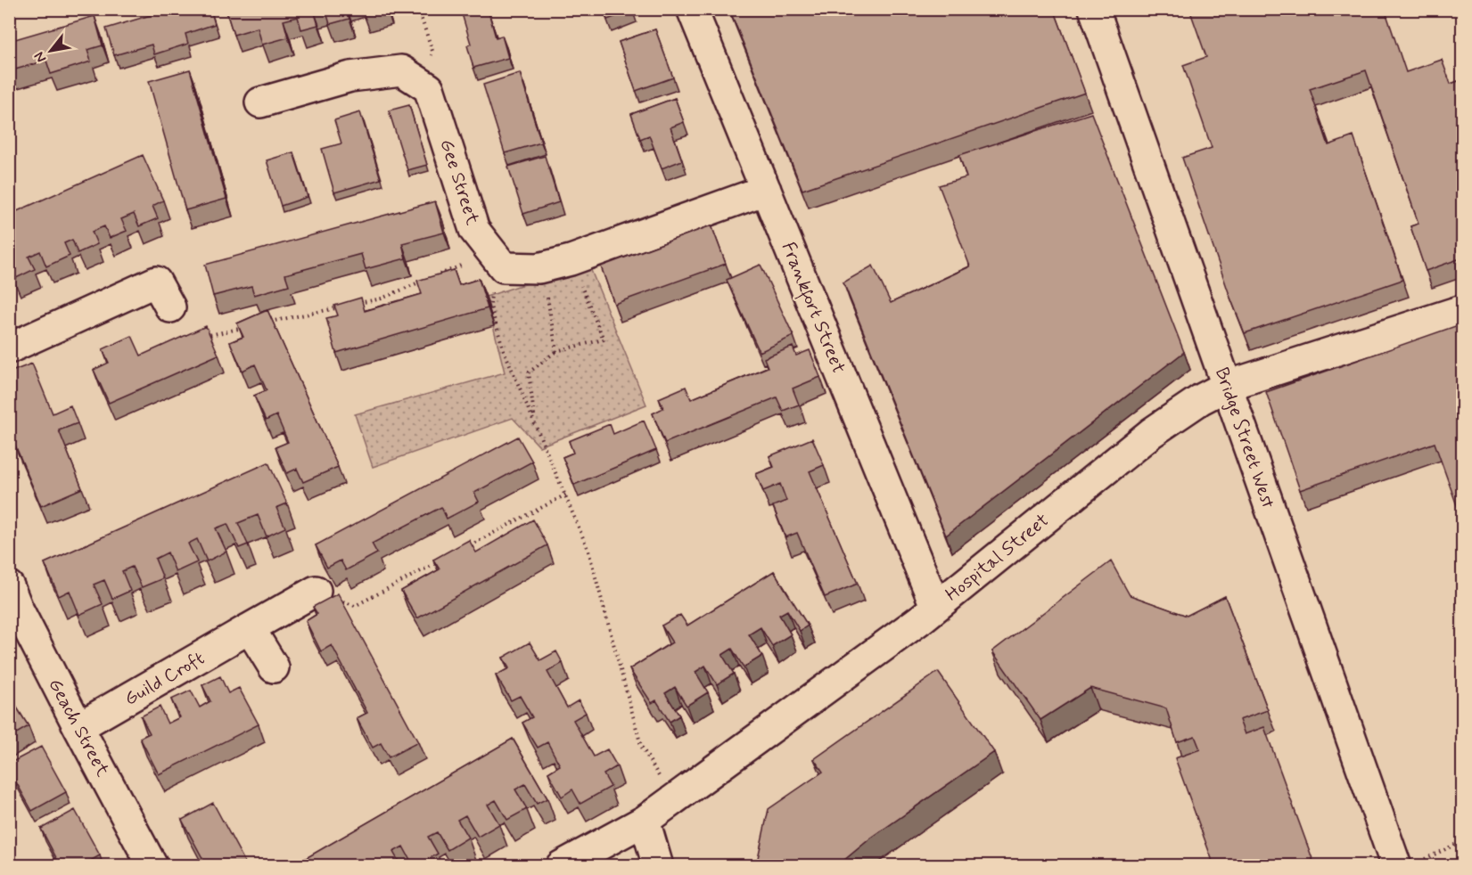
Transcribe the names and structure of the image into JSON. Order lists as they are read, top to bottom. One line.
{"streets":{"street":["Gee Street","Frankfort Street","Bridge Street West","Hospital Street","Guild Croft","Geach Street"]},"crossings":[["Gee Street","Frankfort Street"],["Frankfort Street","Hospital Street"],["Bridge Street West","Hospital Street"],["Guild Croft","Geach Street"]],"north":"bottom left"}
